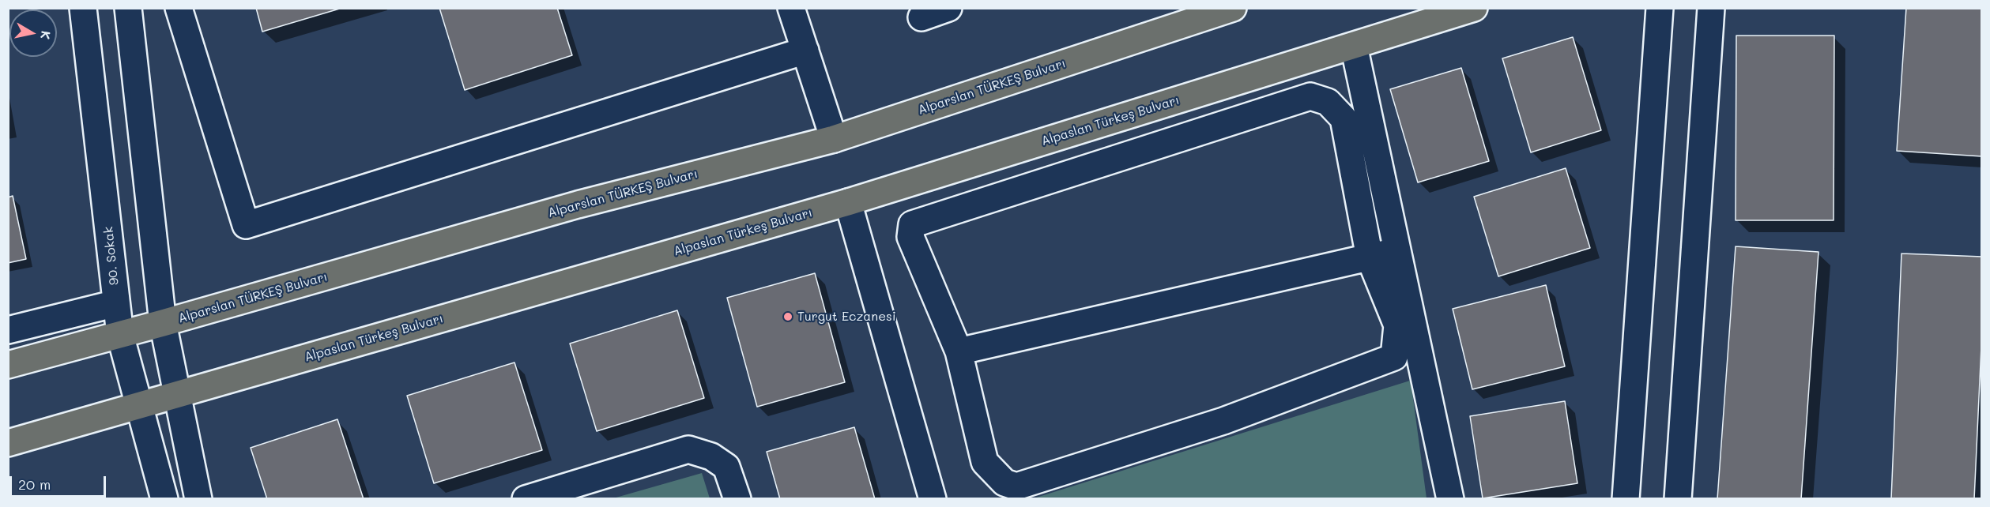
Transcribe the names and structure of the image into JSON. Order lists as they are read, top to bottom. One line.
{"streets":{"main road":["Alparslan TÜRKEŞ Bulvarı","Alpaslan Türkeş Bulvarı"],"street":["90. Sokak"]},"crossings":[["Alparslan TÜRKEŞ Bulvarı","90. Sokak"],["Alpaslan Türkeş Bulvarı","90. Sokak"]],"places":["Turgut Eczanesi"],"scale_bar":"20 m","north":"right"}
